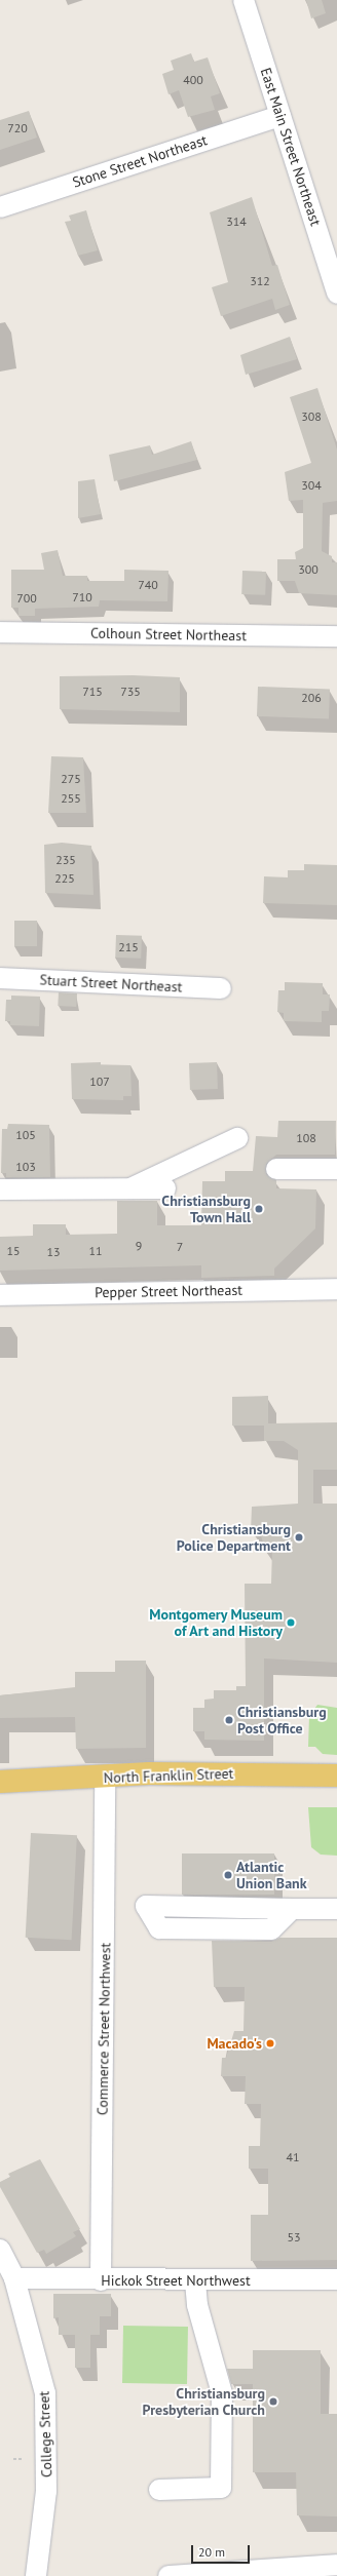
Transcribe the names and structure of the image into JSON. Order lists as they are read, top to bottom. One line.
{"streets":{"main road":["North Franklin Street"],"street":["East Main Street Northeast","Stone Street Northeast","Colhoun Street Northeast","Stuart Street Northeast","Pepper Street Northeast","Commerce Street Northwest","Hickok Street Northwest","College Street"]},"crossings":[["East Main Street Northeast","Stone Street Northeast"],["North Franklin Street","Commerce Street Northwest"],["Commerce Street Northwest","Hickok Street Northwest"],["Hickok Street Northwest","College Street"]],"places":["Christiansburg Town Hall","Christiansburg Police Department","Montgomery Museum of Art and History","Christiansburg Post Office","Atlantic Union Bank","Macado's","Christiansburg Presbyterian Church"],"house_numbers":["400","720","314","312","308","304","300","740","710","700","715","735","206","275","255","235","225","215","107","105","108","103","9","7","15","11","13","41","53"],"scale_bar":"20 m"}
